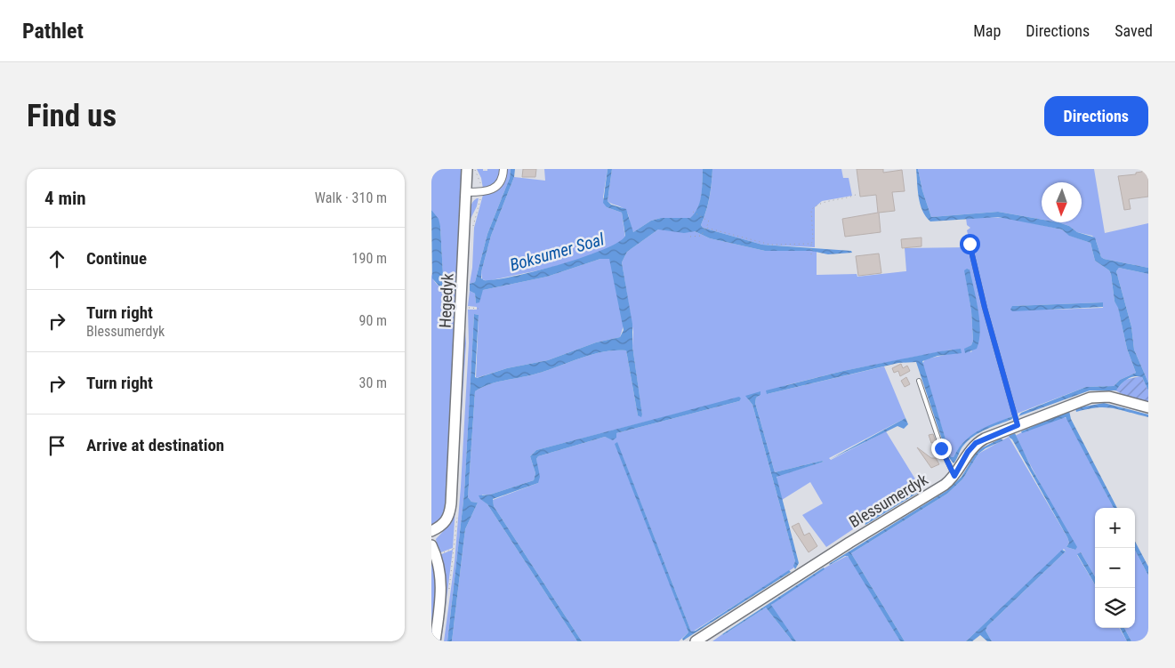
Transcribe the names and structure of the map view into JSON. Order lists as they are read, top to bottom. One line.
{"streets":{"street":["Hegedyk","Blessumerdyk"]},"water":["Boksumer Soal"],"north":"bottom","page":{"header":"Pathlet","nav":["Map","Directions","Saved"],"buttons":"Directions","title":"Find us","heading":["4 min","Walk · 310 m"],"list":[["Continue","190 m"],["Turn right","Blessumerdyk","90 m"],["Turn right","30 m"],"Arrive at destination"],"map_buttons":["+","−"]}}
